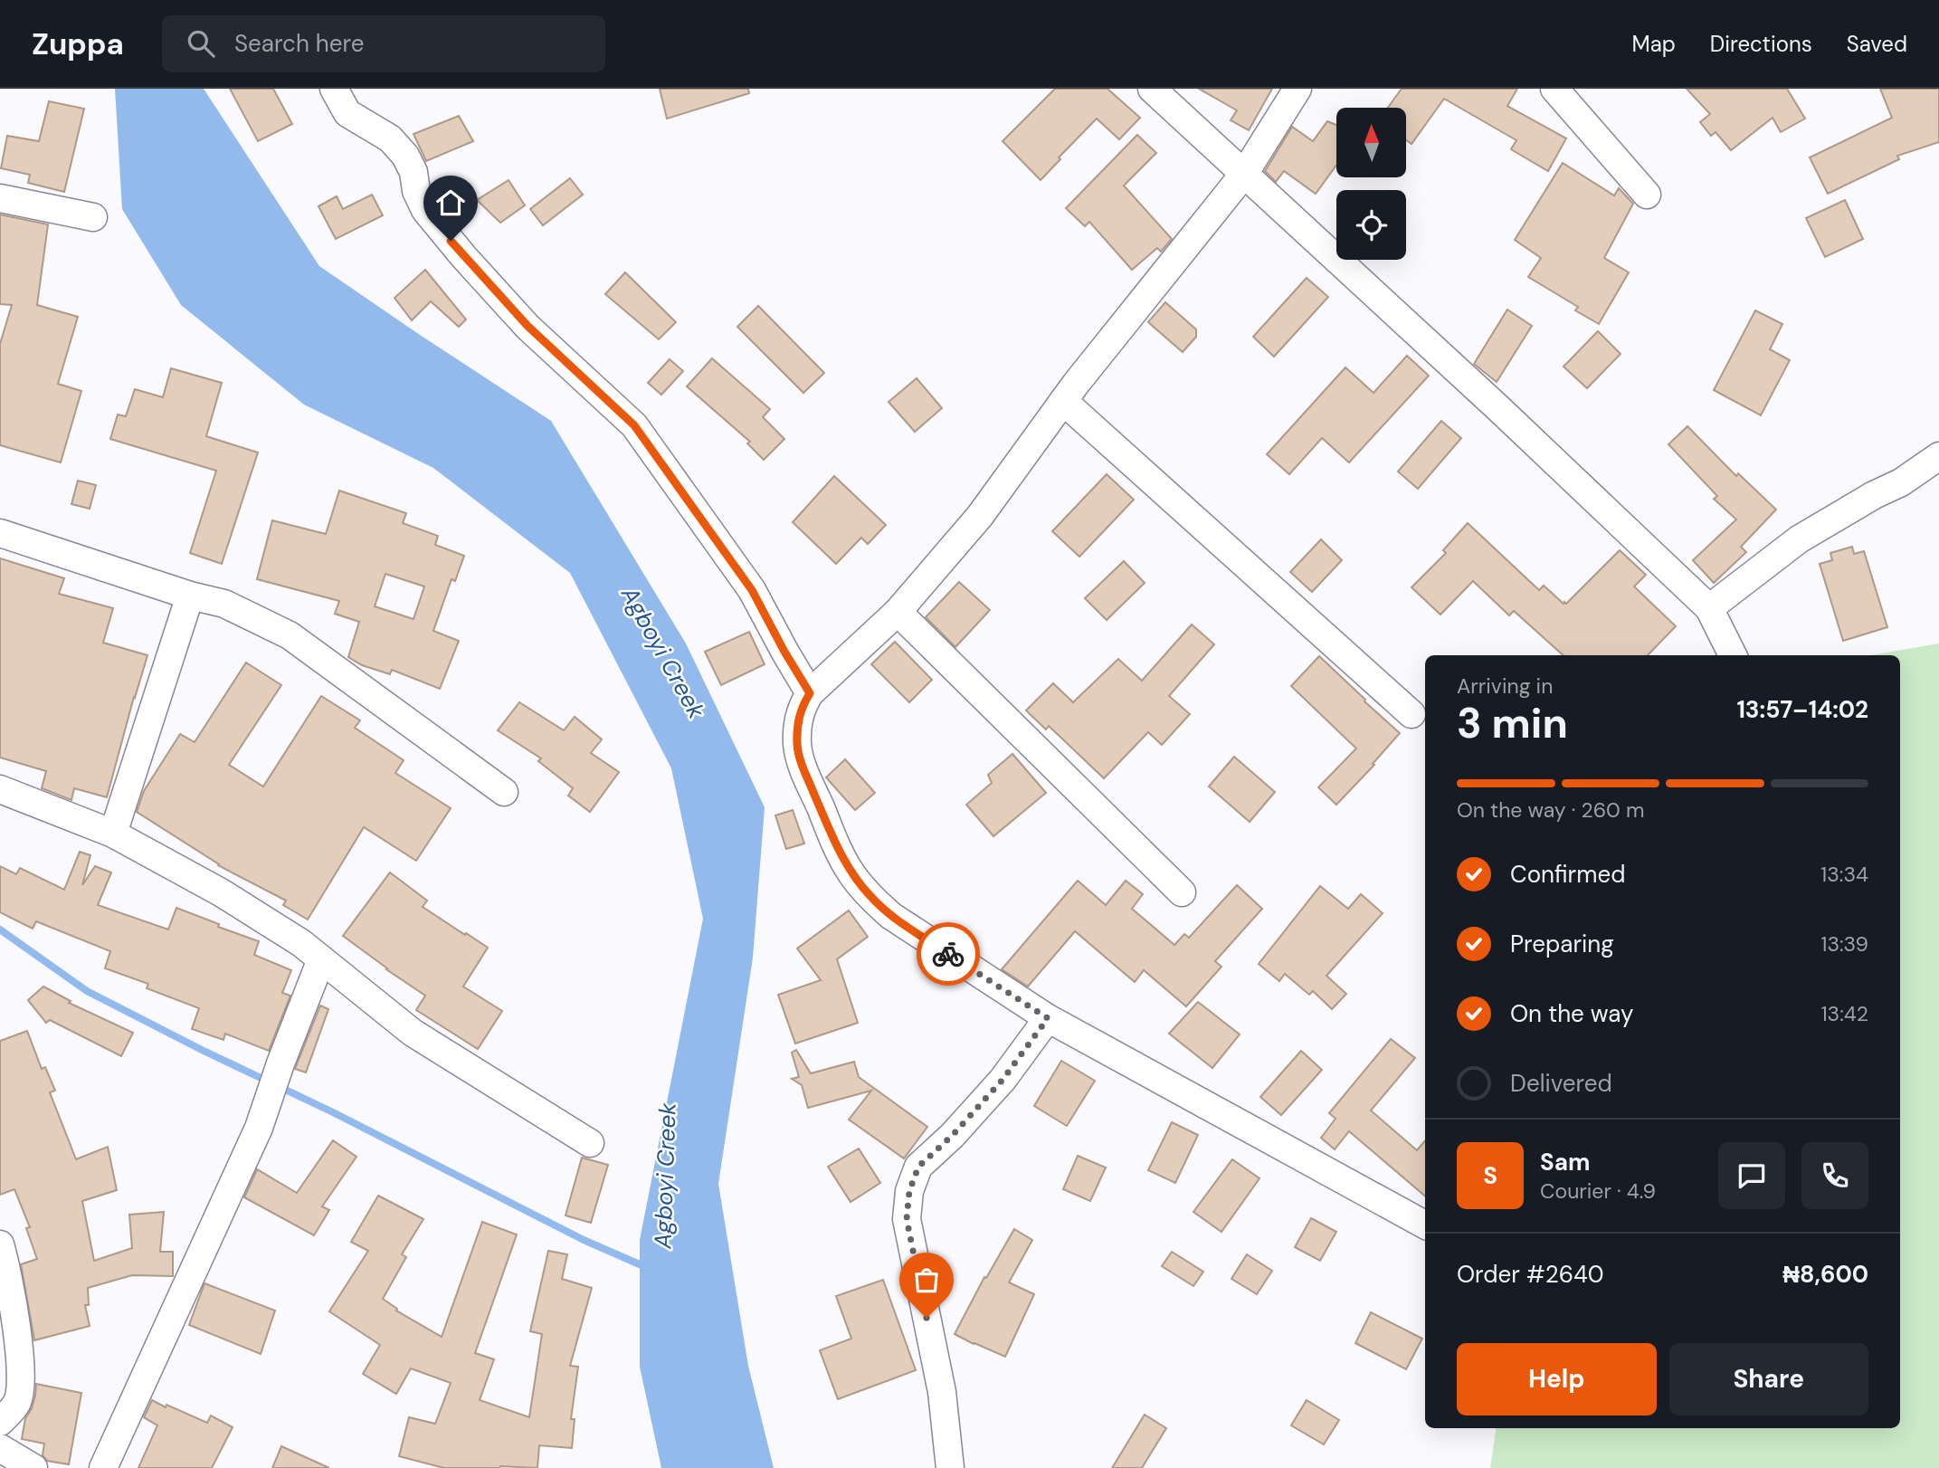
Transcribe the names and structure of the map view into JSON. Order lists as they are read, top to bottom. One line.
{"water":["Agboyi Creek"],"north":"top","page":{"header":"Zuppa","search":"Search here","nav":["Map","Directions","Saved"],"heading":["3 min","Arriving in","13:57–14:02"],"panel":["Sam","Courier · 4.9","Order #2640","₦8,600"],"bar":"On the way · 260 m","list":[["Confirmed","13:34"],["Preparing","13:39"],["On the way","13:42"],"Delivered"],"round":"S","buttons":["Help","Share"]}}
